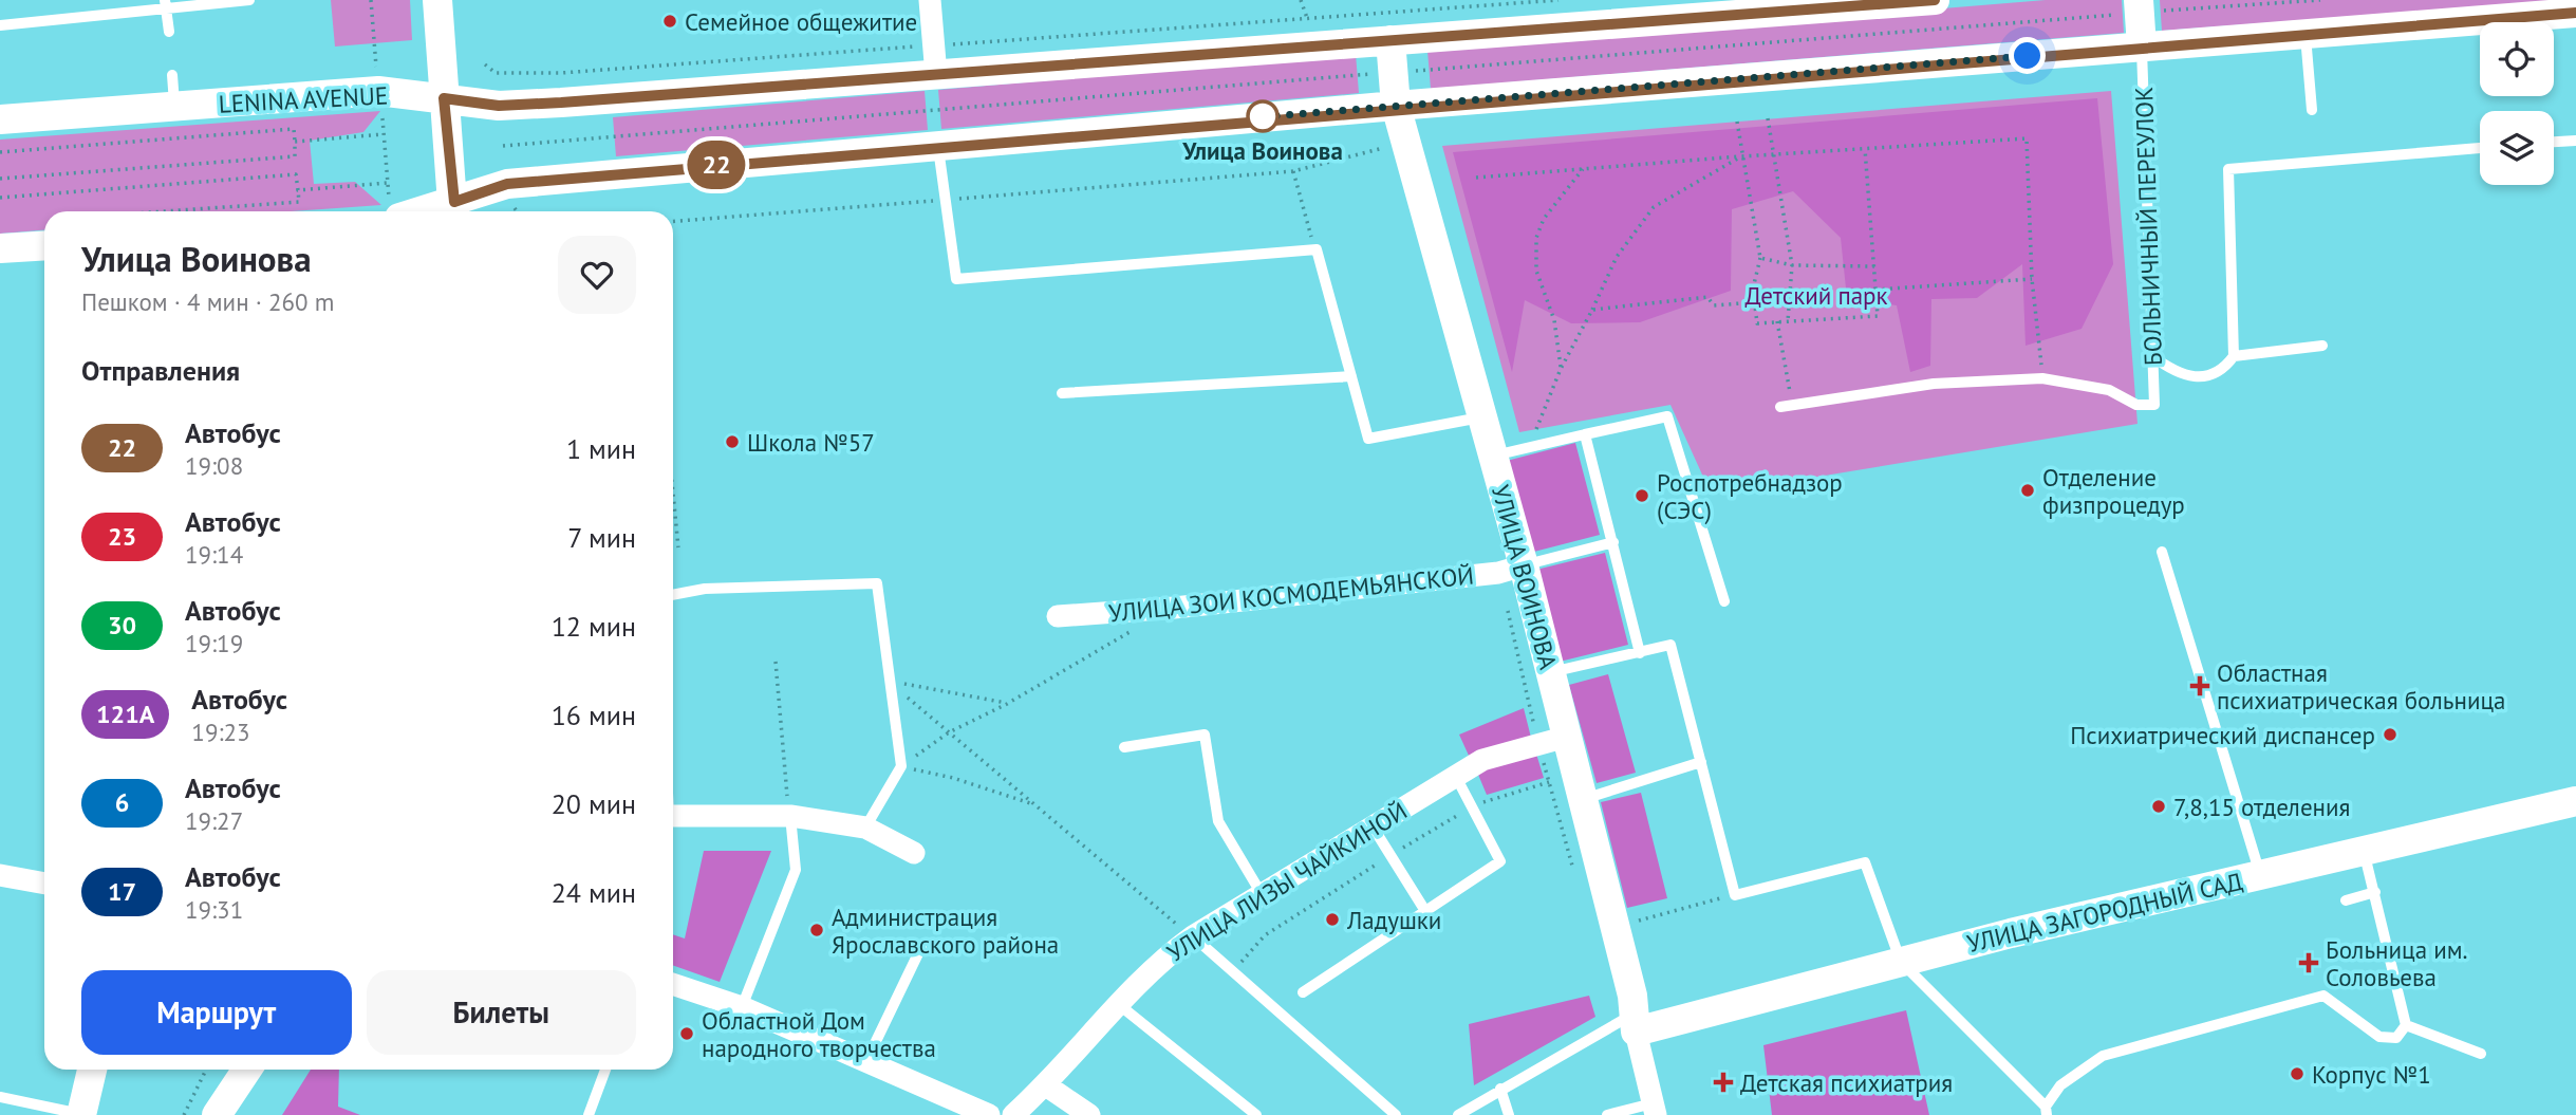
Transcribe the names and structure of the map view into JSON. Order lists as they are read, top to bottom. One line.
{"streets":{"main road":["LENINA AVENUE","УЛИЦА ВОИНОВА","УЛИЦА ЗАГОРОДНЫЙ САД"],"street":["УЛИЦА ЗОИ КОСМОДЕМЬЯНСКОЙ","УЛИЦА ЛИЗЫ ЧАЙКИНОЙ"],"lane":["БОЛЬНИЧНЫЙ ПЕРЕУЛОК"]},"crossings":[["LENINA AVENUE","УЛИЦА ВОИНОВА"],["УЛИЦА ВОИНОВА","УЛИЦА ЗОИ КОСМОДЕМЬЯНСКОЙ"],["УЛИЦА ВОИНОВА","УЛИЦА ЛИЗЫ ЧАЙКИНОЙ"],["УЛИЦА ВОИНОВА","УЛИЦА ЗАГОРОДНЫЙ САД"]],"parks":["Детский парк"],"places":{"other":["Семейное общежитие","Улица Воинова","Школа №57","Отделение физпроцедур","Роспотребнадзор (СЭС)","Психиатрический диспансер","7,8,15 отделения","Ладушки","Администрация Ярославского района","Областной Дом народного творчества","Корпус №1"],"health":["Областная психиатрическая больница","Больница им. Соловьева","Детская психиатрия"]},"lines":["bus line 22"],"page":{"on_map":"22","heading":[["Улица Воинова","Пешком · 4 мин · 260 m"],"Отправления"],"list":[{"mark":"22","name":"Автобус","note":"19:08","value":"1 мин"},{"mark":"23","name":"Автобус","note":"19:14","value":"7 мин"},{"mark":"30","name":"Автобус","note":"19:19","value":"12 мин"},{"mark":"121А","name":"Автобус","note":"19:23","value":"16 мин"},{"mark":"6","name":"Автобус","note":"19:27","value":"20 мин"},{"mark":"17","name":"Автобус","note":"19:31","value":"24 мин"}],"buttons":["Маршрут","Билеты"]}}
